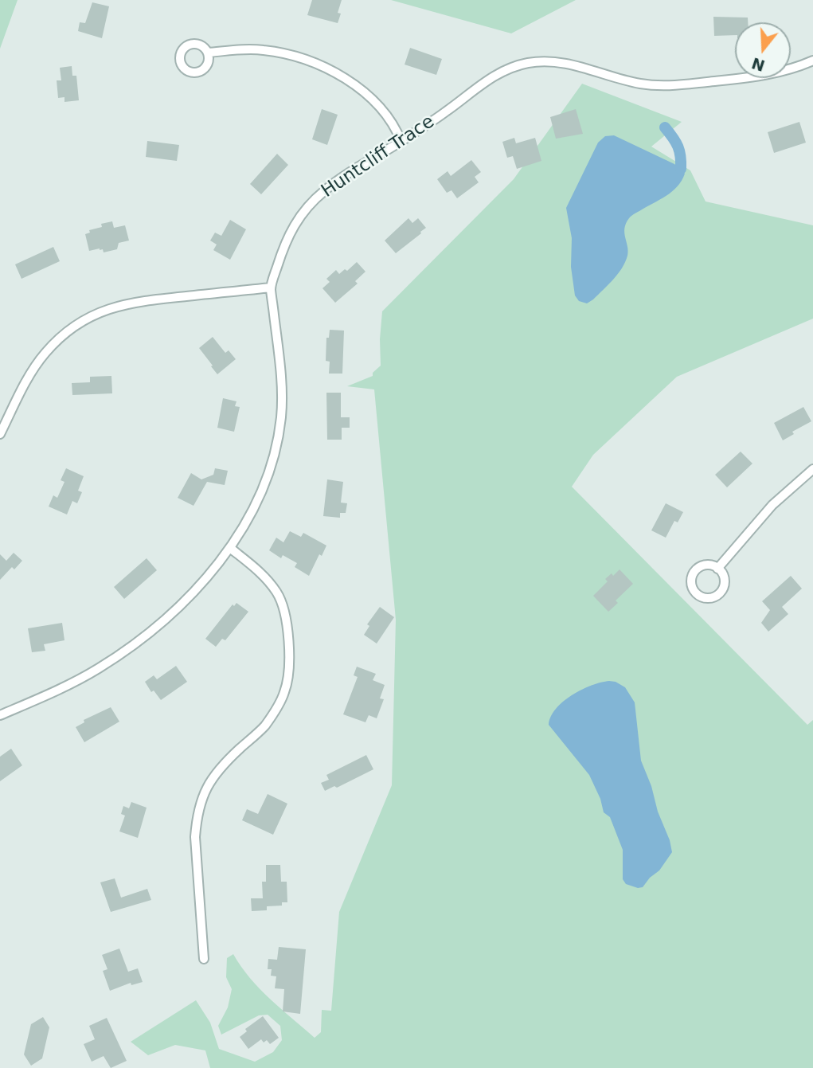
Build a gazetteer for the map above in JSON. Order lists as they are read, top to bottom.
{
  "streets": {
    "street": ["Huntcliff Trace"]
  },
  "north": "bottom"
}
